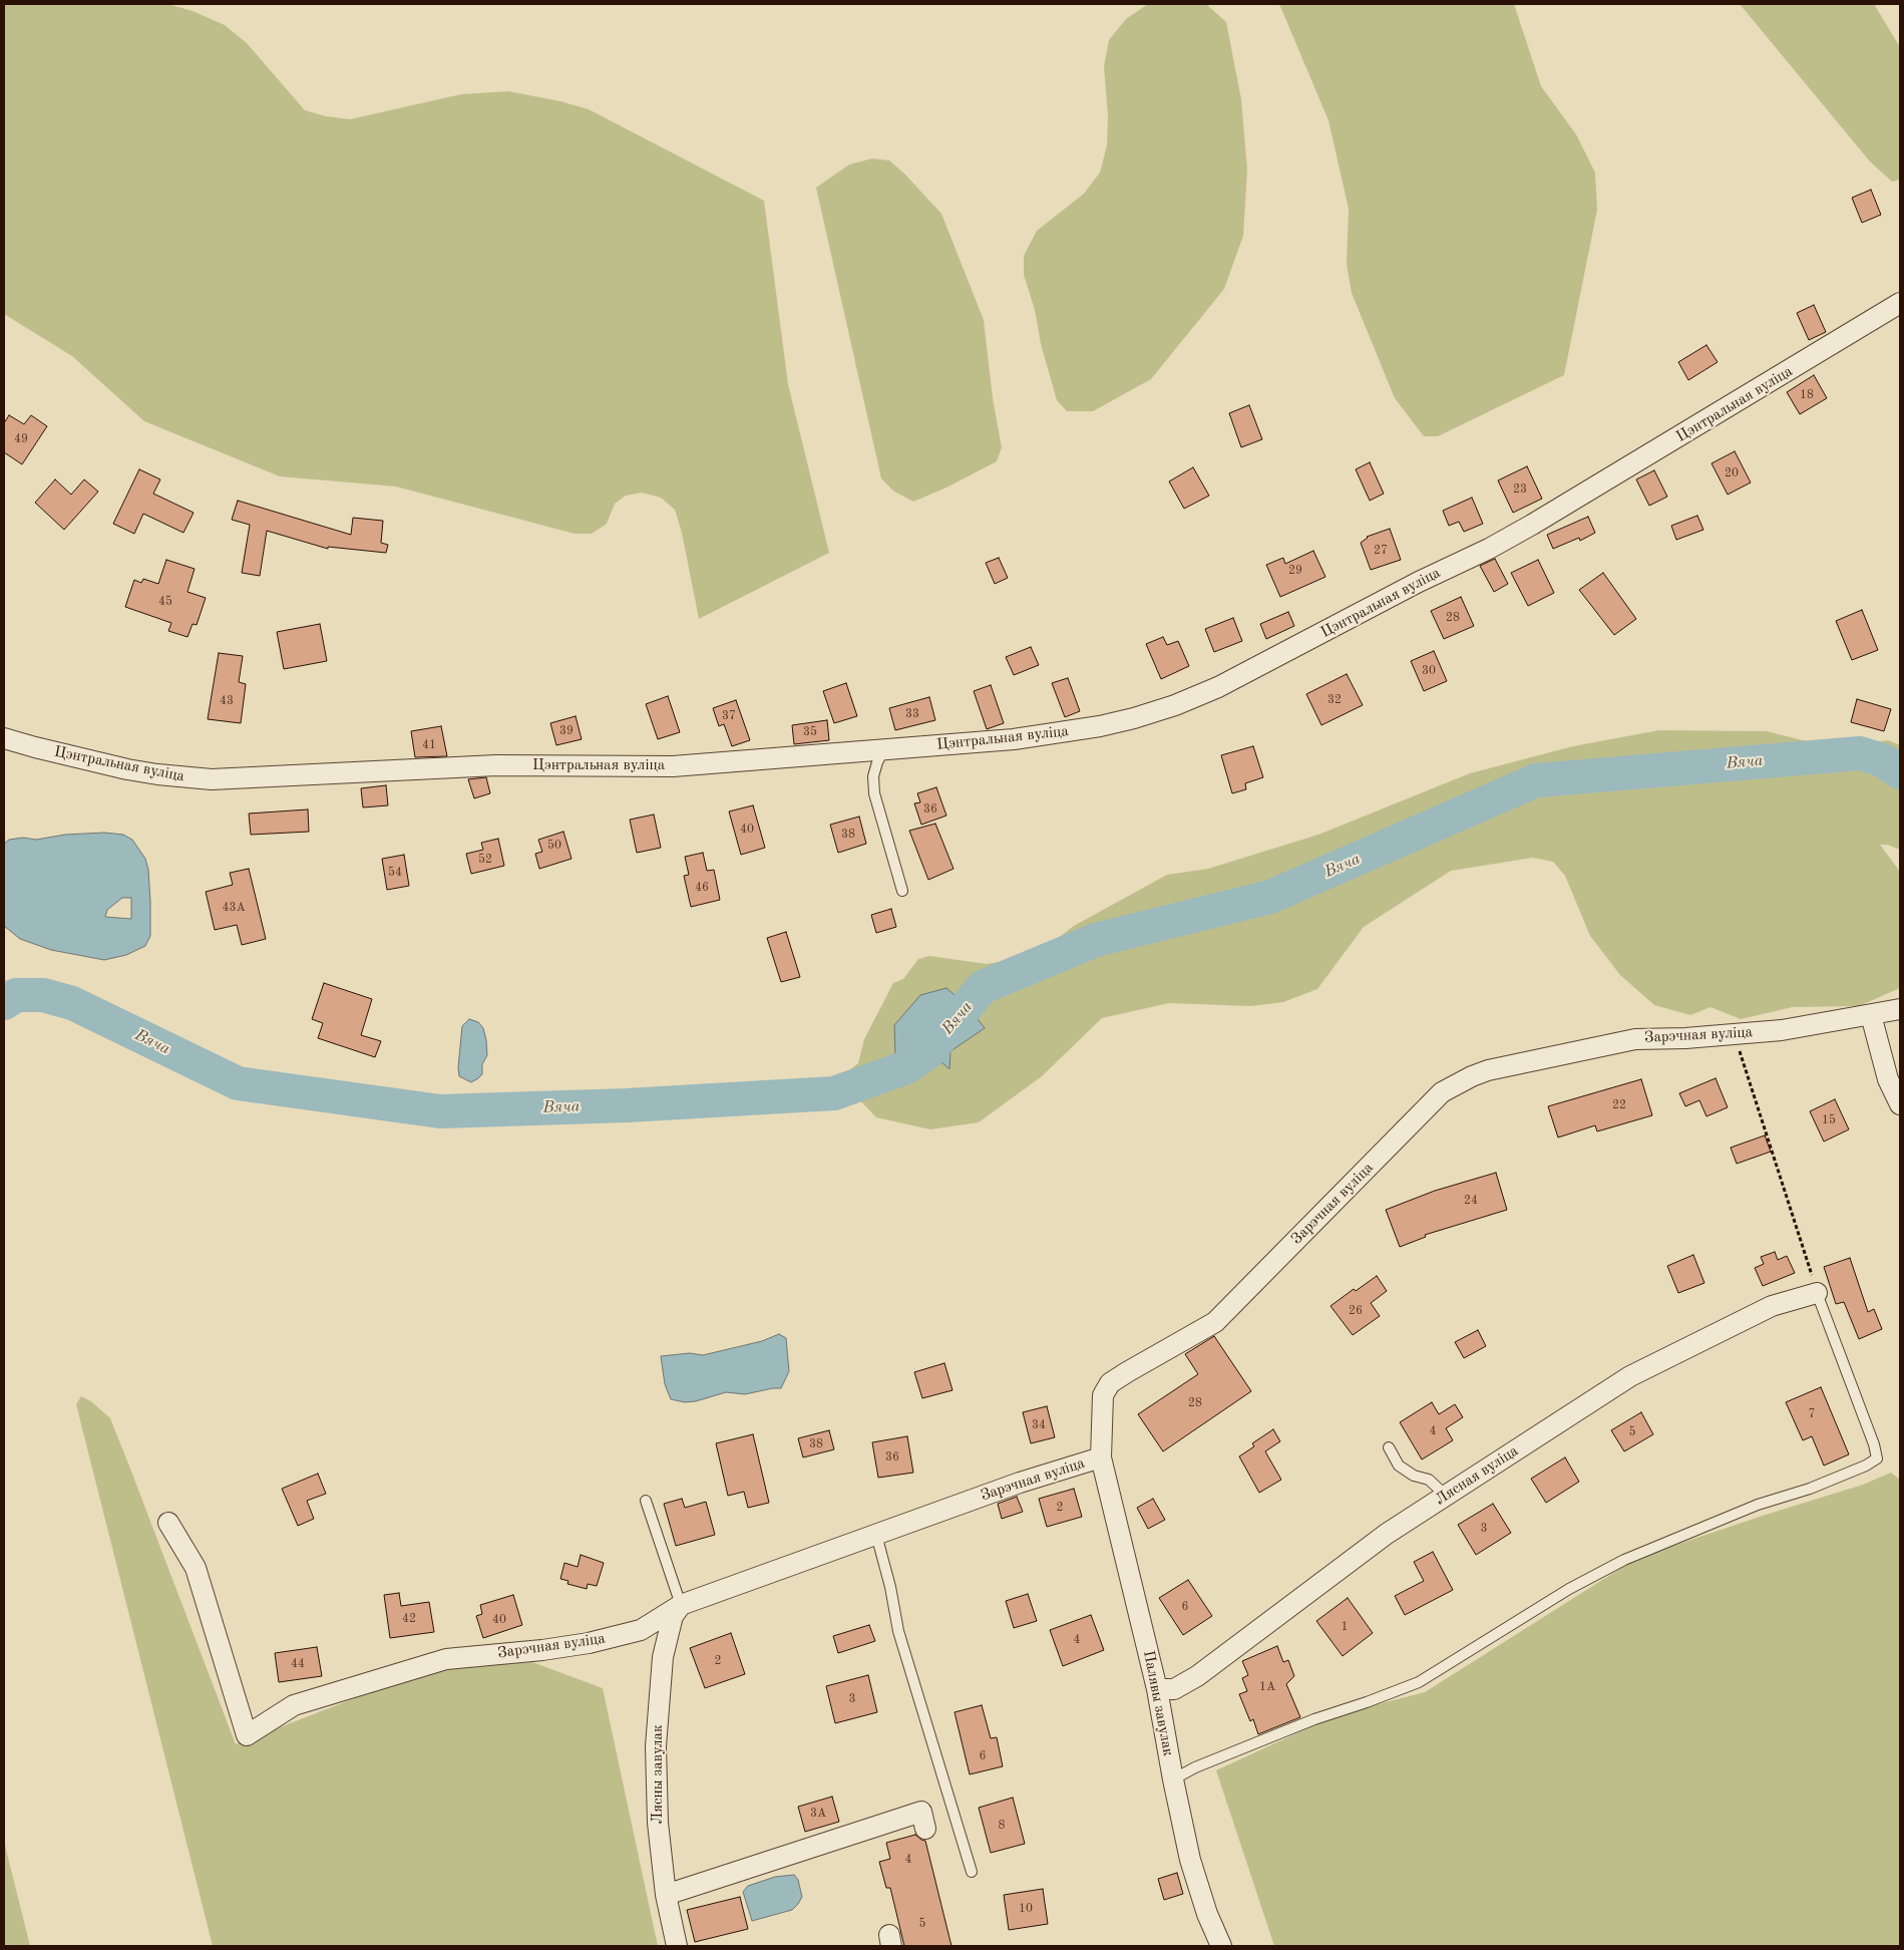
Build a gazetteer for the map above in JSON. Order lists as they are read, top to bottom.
{
  "streets": {
    "street": [
      "Цэнтральная вуліца",
      "Зарэчная вуліца",
      "Лясная вуліца",
      "Палявы завулак",
      "Лясны завулак"
    ]
  },
  "crossings": [
    ["Зарэчная вуліца", "Палявы завулак"],
    ["Зарэчная вуліца", "Лясны завулак"],
    ["Лясная вуліца", "Палявы завулак"]
  ],
  "water": ["Вяча"],
  "house_numbers": [
    "18",
    "49",
    "20",
    "23",
    "27",
    "29",
    "45",
    "28",
    "30",
    "32",
    "43",
    "33",
    "37",
    "39",
    "35",
    "41",
    "36",
    "40",
    "38",
    "50",
    "52",
    "54",
    "46",
    "43А",
    "22",
    "15",
    "24",
    "26",
    "28",
    "7",
    "34",
    "4",
    "5",
    "38",
    "36",
    "2",
    "3",
    "6",
    "42",
    "40",
    "1",
    "4",
    "2",
    "44",
    "1А",
    "3",
    "6",
    "3А",
    "8",
    "4",
    "10",
    "5"
  ]
}
